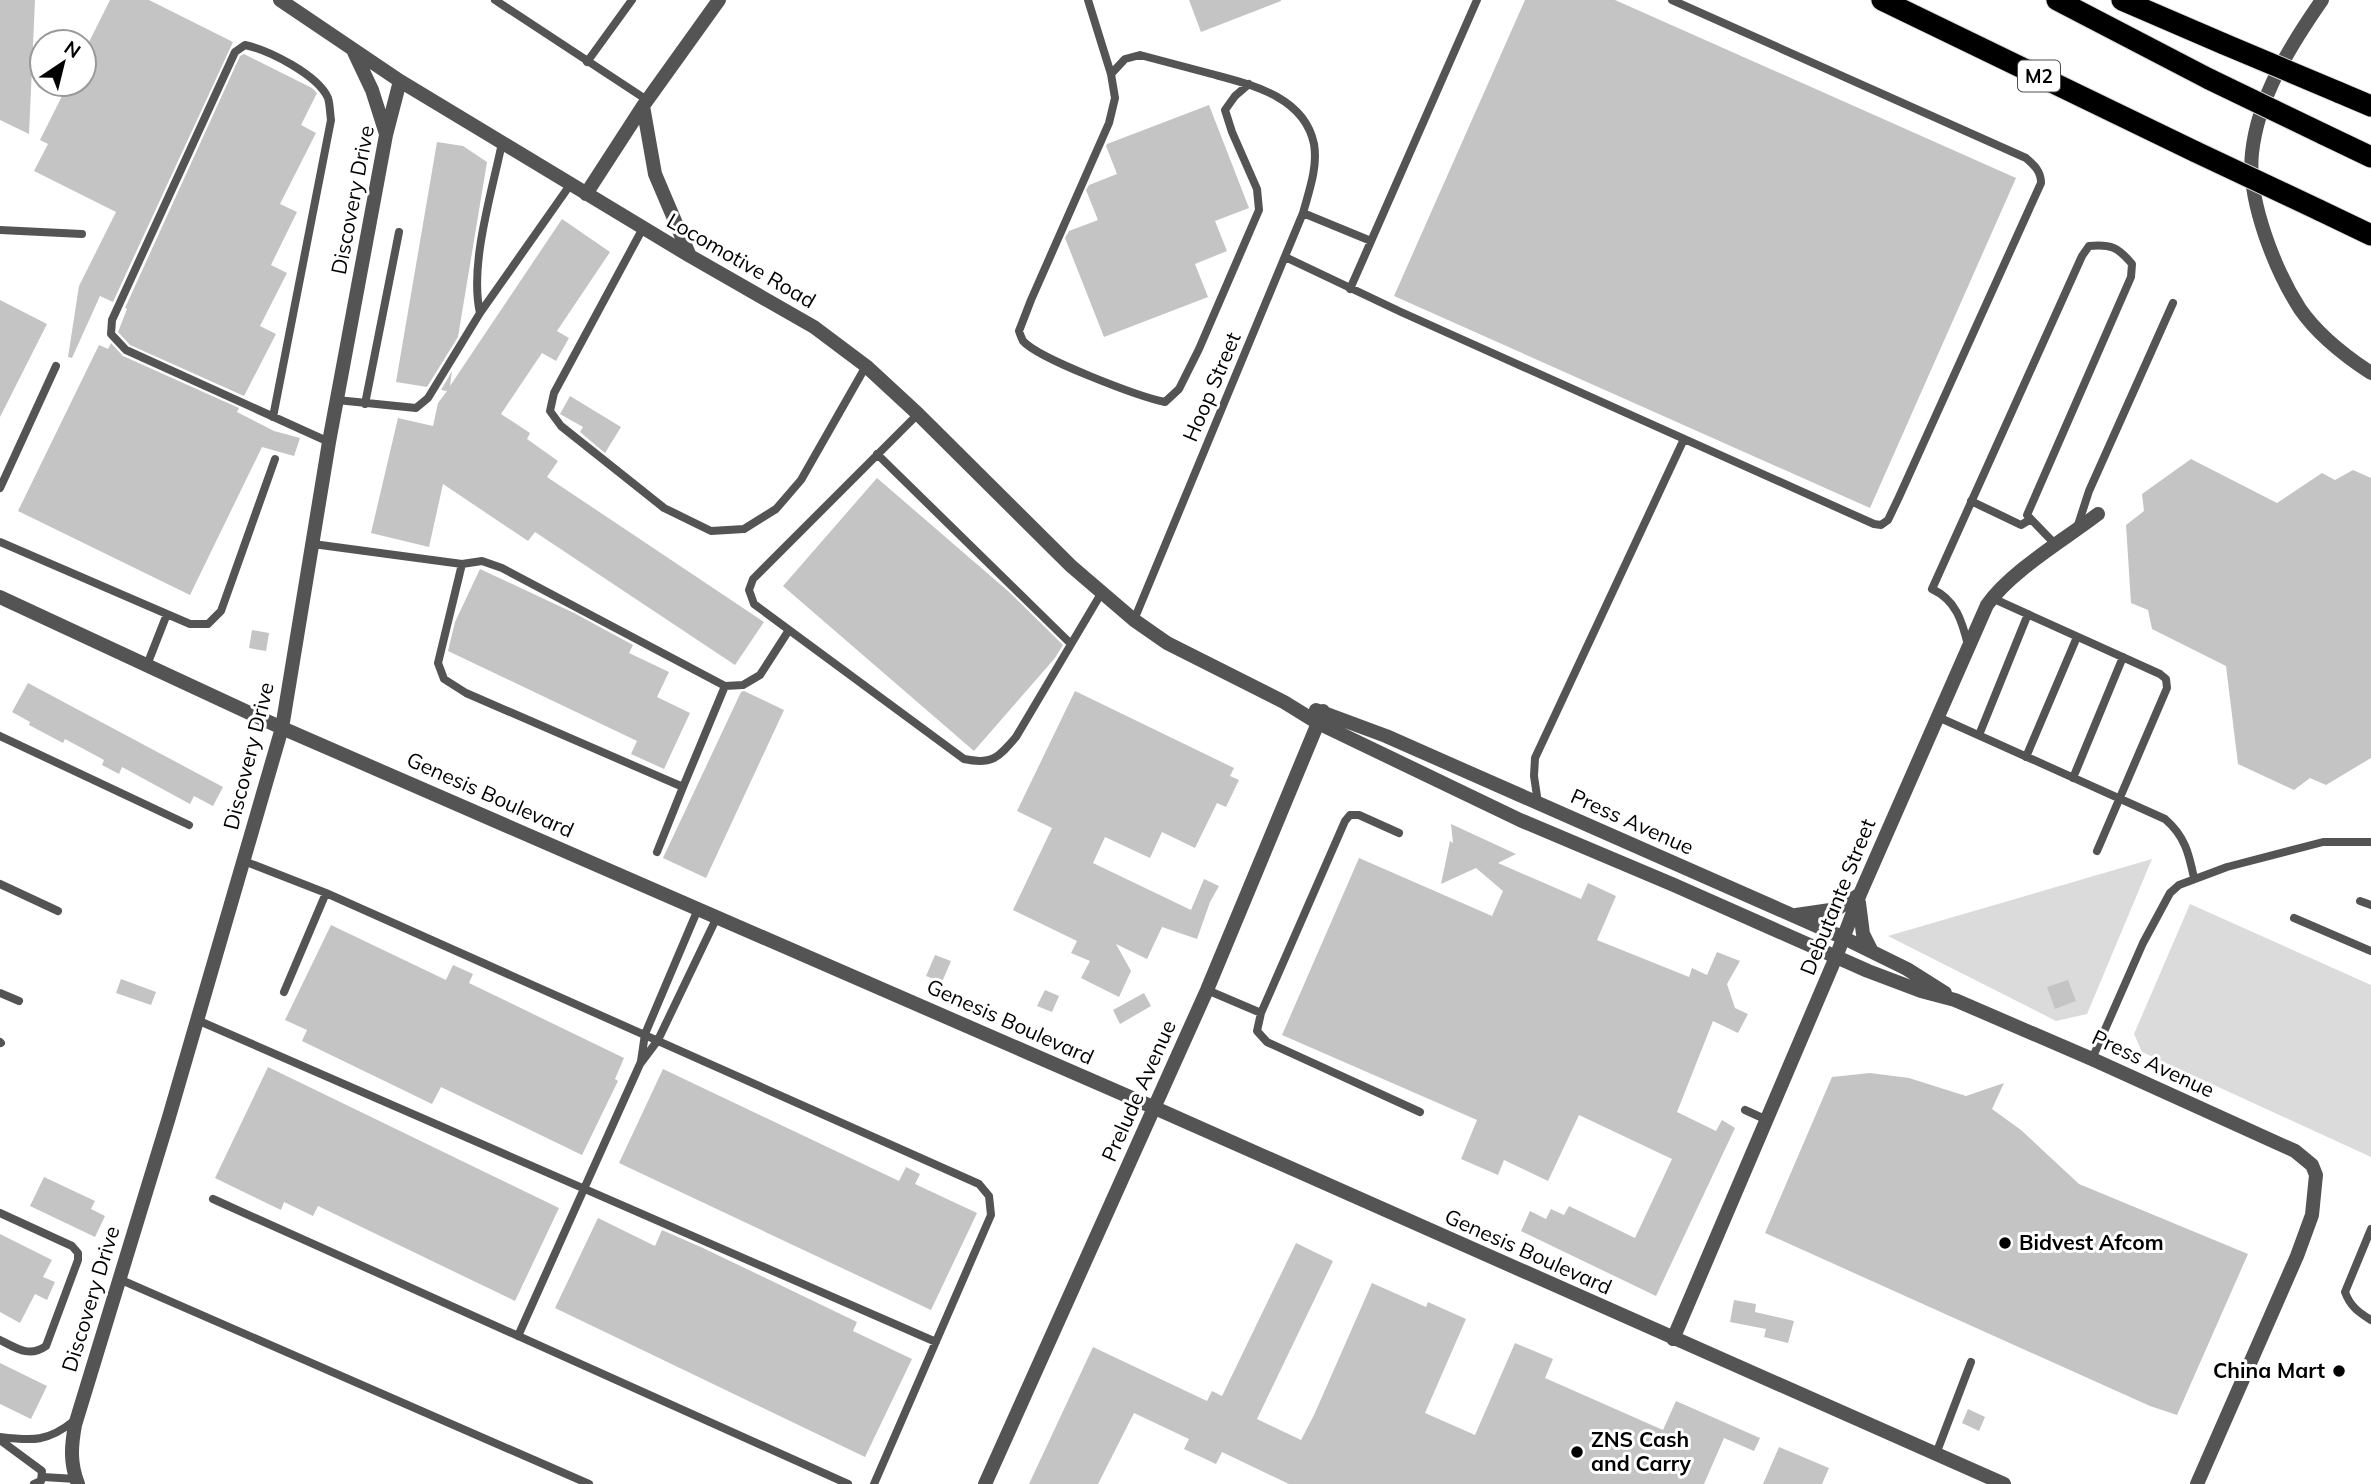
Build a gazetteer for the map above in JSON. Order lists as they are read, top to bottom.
{
  "streets": {
    "highway": ["M2"],
    "street": [
      "Discovery Drive",
      "Locomotive Road",
      "Genesis Boulevard",
      "Press Avenue",
      "Debutante Street",
      "Prelude Avenue"
    ],
    "lane": ["Hoop Street"]
  },
  "crossings": [
    ["Discovery Drive", "Locomotive Road"],
    ["Discovery Drive", "Genesis Boulevard"],
    ["Locomotive Road", "Hoop Street"],
    ["Locomotive Road", "Press Avenue"],
    ["Hoop Street", "Press Avenue"],
    ["Genesis Boulevard", "Debutante Street"],
    ["Genesis Boulevard", "Prelude Avenue"],
    ["Press Avenue", "Debutante Street"],
    ["Press Avenue", "Prelude Avenue"]
  ],
  "places": ["Bidvest Afcom", "China Mart", "ZNS Cash and Carry"],
  "north": "top right"
}
